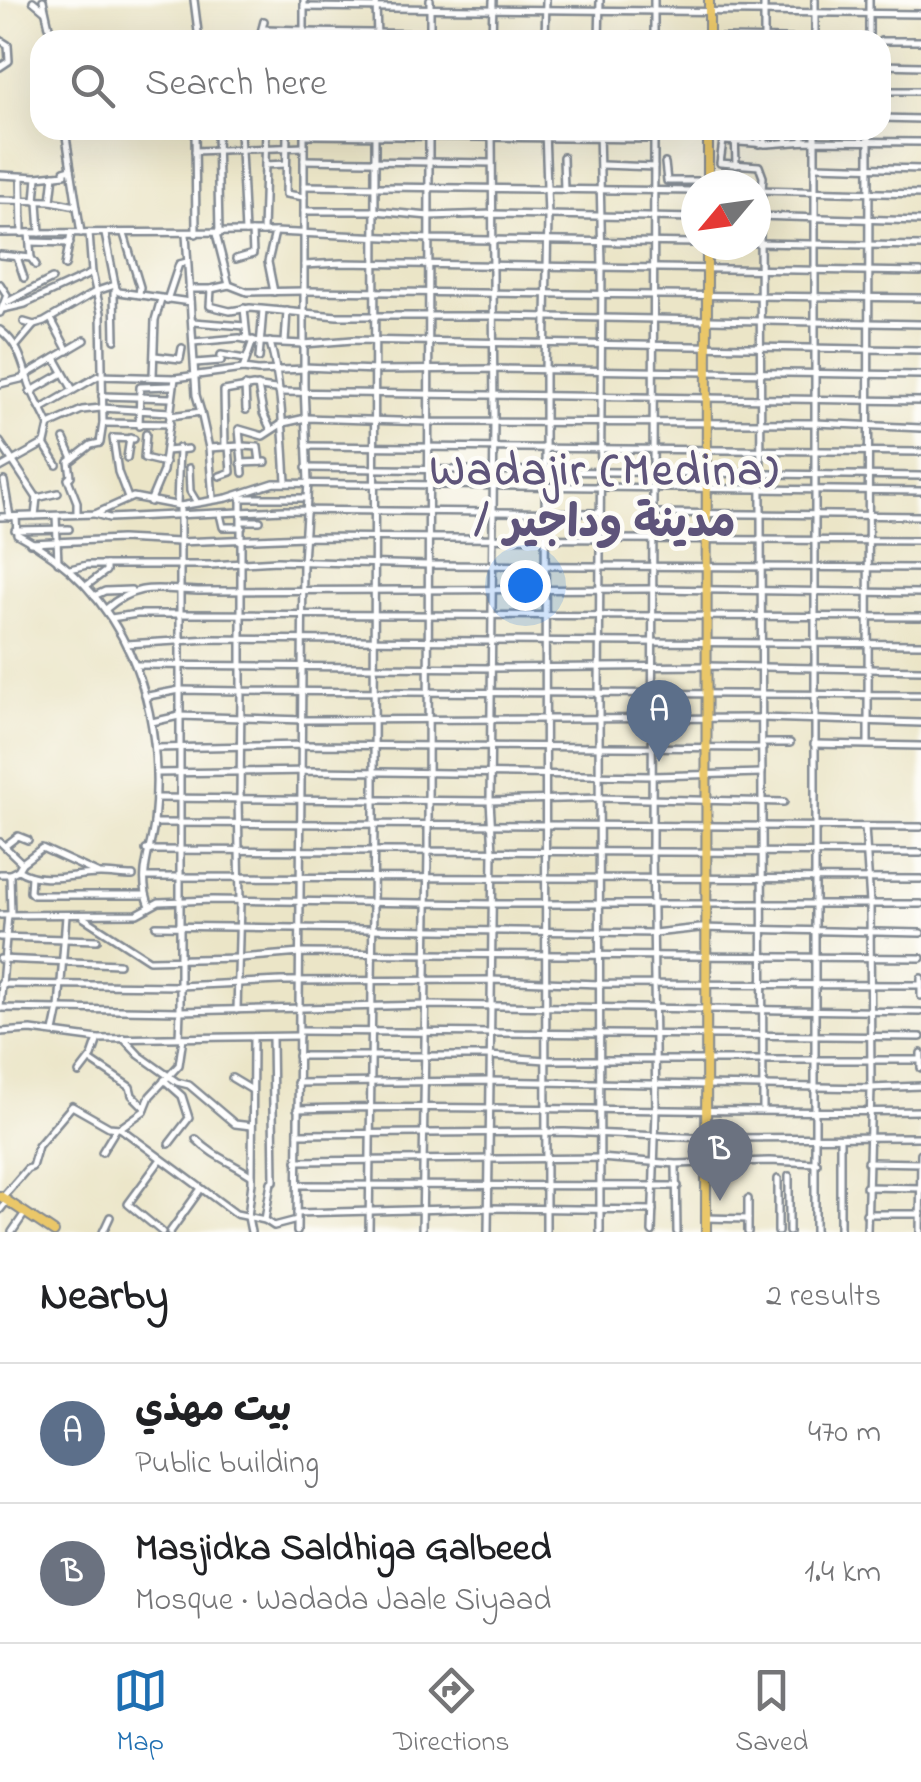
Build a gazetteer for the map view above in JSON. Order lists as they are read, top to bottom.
{
  "districts": ["Wadajir (Medina) / مدينة وداجير"],
  "north": "bottom left",
  "page": {
    "search": "Search here",
    "pins": ["A", "B"],
    "heading": ["Nearby", "2 results"],
    "list": [
      {
        "mark": "A",
        "name": "بيت مهذي",
        "note": "Public building",
        "value": "470 m"
      },
      {
        "mark": "B",
        "name": "Masjidka Saldhiga Galbeed",
        "note": "Mosque · Wadada Jaale Siyaad",
        "value": "1.4 km"
      }
    ],
    "nav": ["Map", "Directions", "Saved"]
  }
}
